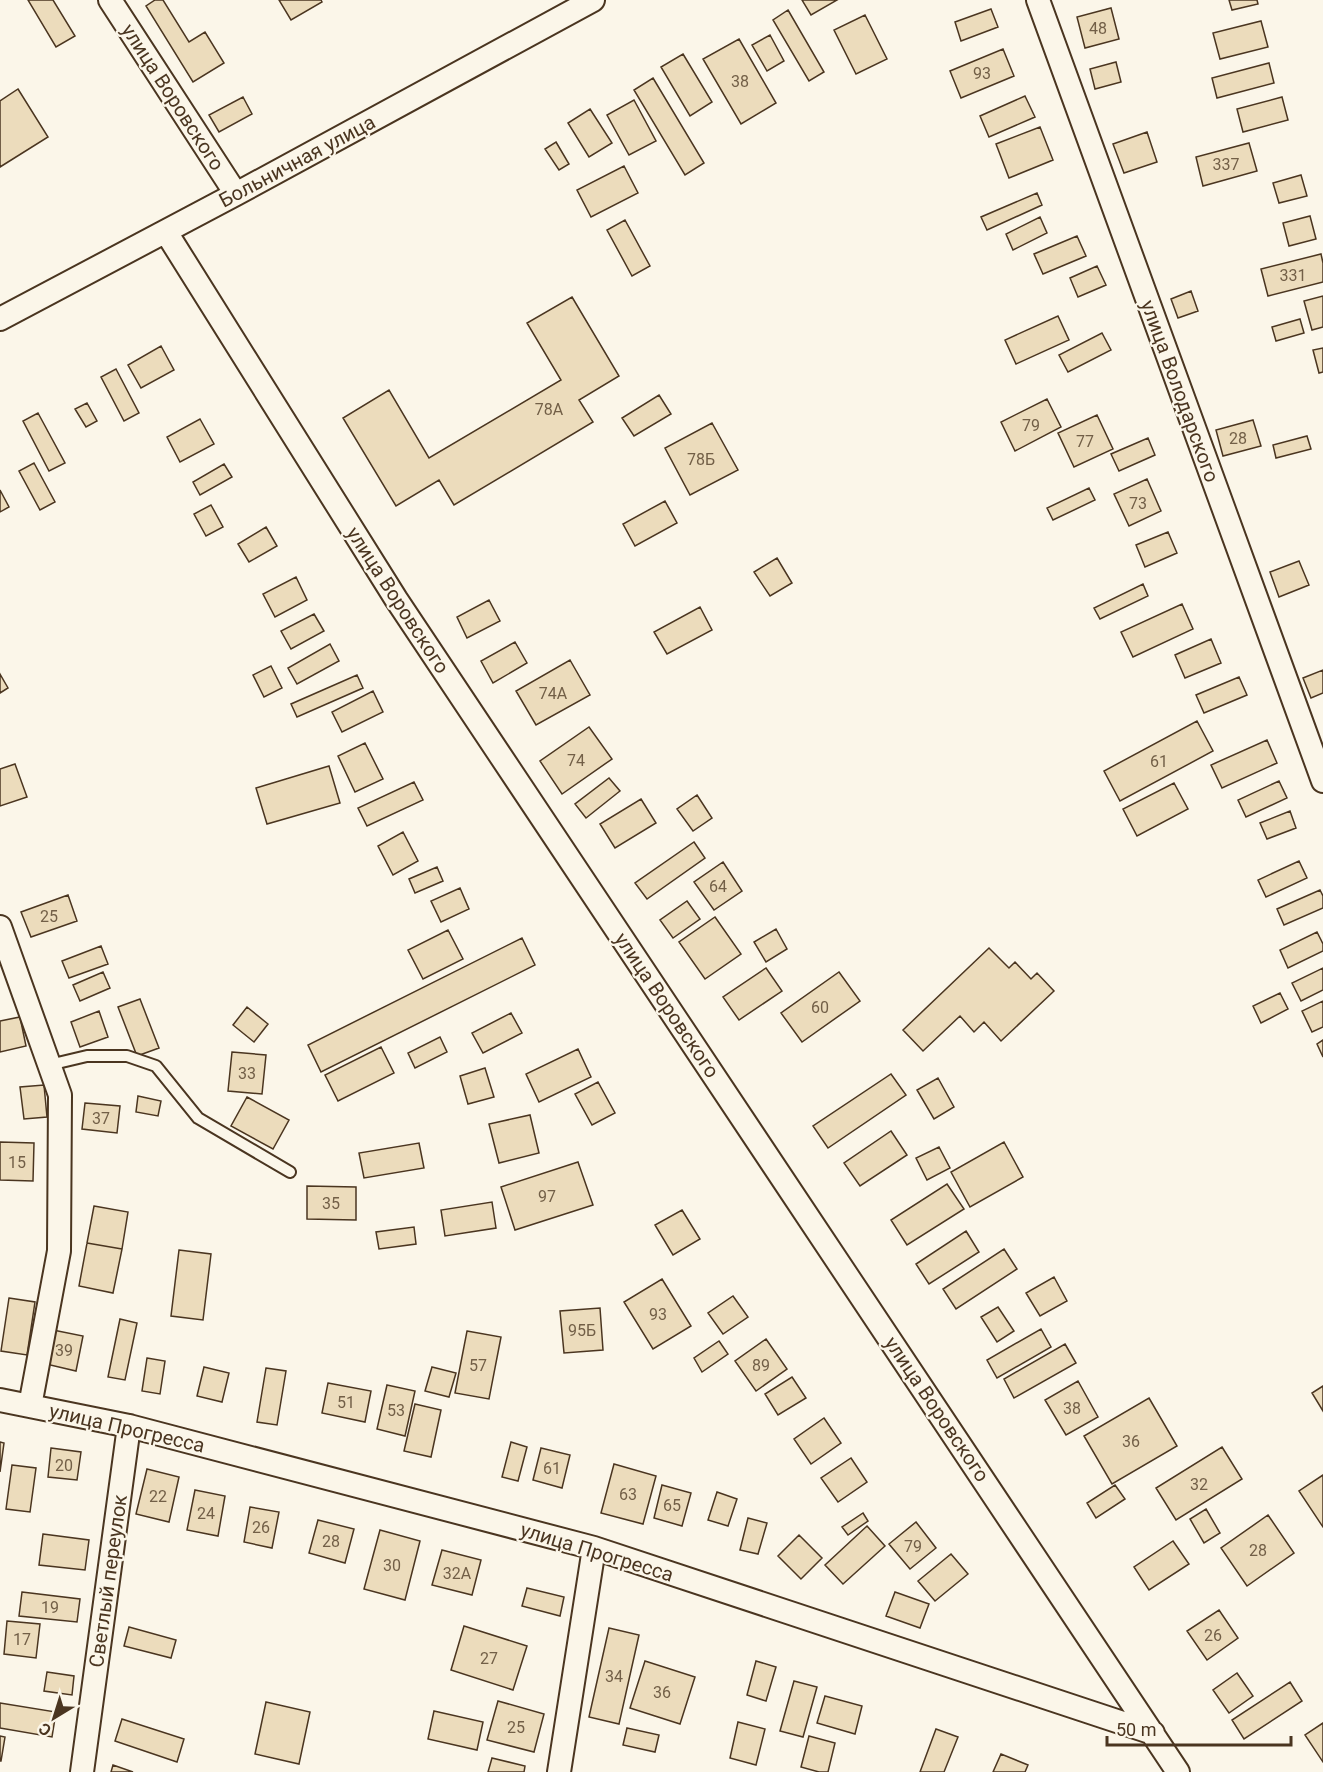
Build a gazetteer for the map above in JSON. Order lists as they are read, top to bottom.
{
  "streets": {
    "street": [
      "улица Воровского",
      "Больничная улица",
      "улица Володарского",
      "улица Прогресса",
      "Светлый переулок"
    ]
  },
  "crossings": [
    ["улица Воровского", "Больничная улица"],
    ["улица Воровского", "улица Прогресса"],
    ["улица Прогресса", "Светлый переулок"]
  ],
  "house_numbers": [
    "48",
    "93",
    "38",
    "337",
    "331",
    "78А",
    "79",
    "28",
    "77",
    "78Б",
    "73",
    "74А",
    "74",
    "61",
    "64",
    "25",
    "60",
    "33",
    "37",
    "15",
    "97",
    "35",
    "93",
    "95Б",
    "39",
    "57",
    "89",
    "51",
    "38",
    "53",
    "36",
    "20",
    "61",
    "32",
    "63",
    "22",
    "65",
    "24",
    "26",
    "28",
    "79",
    "28",
    "30",
    "32А",
    "19",
    "26",
    "17",
    "27",
    "34",
    "36",
    "25"
  ],
  "scale_bar": "50 m",
  "north": "bottom left"
}
